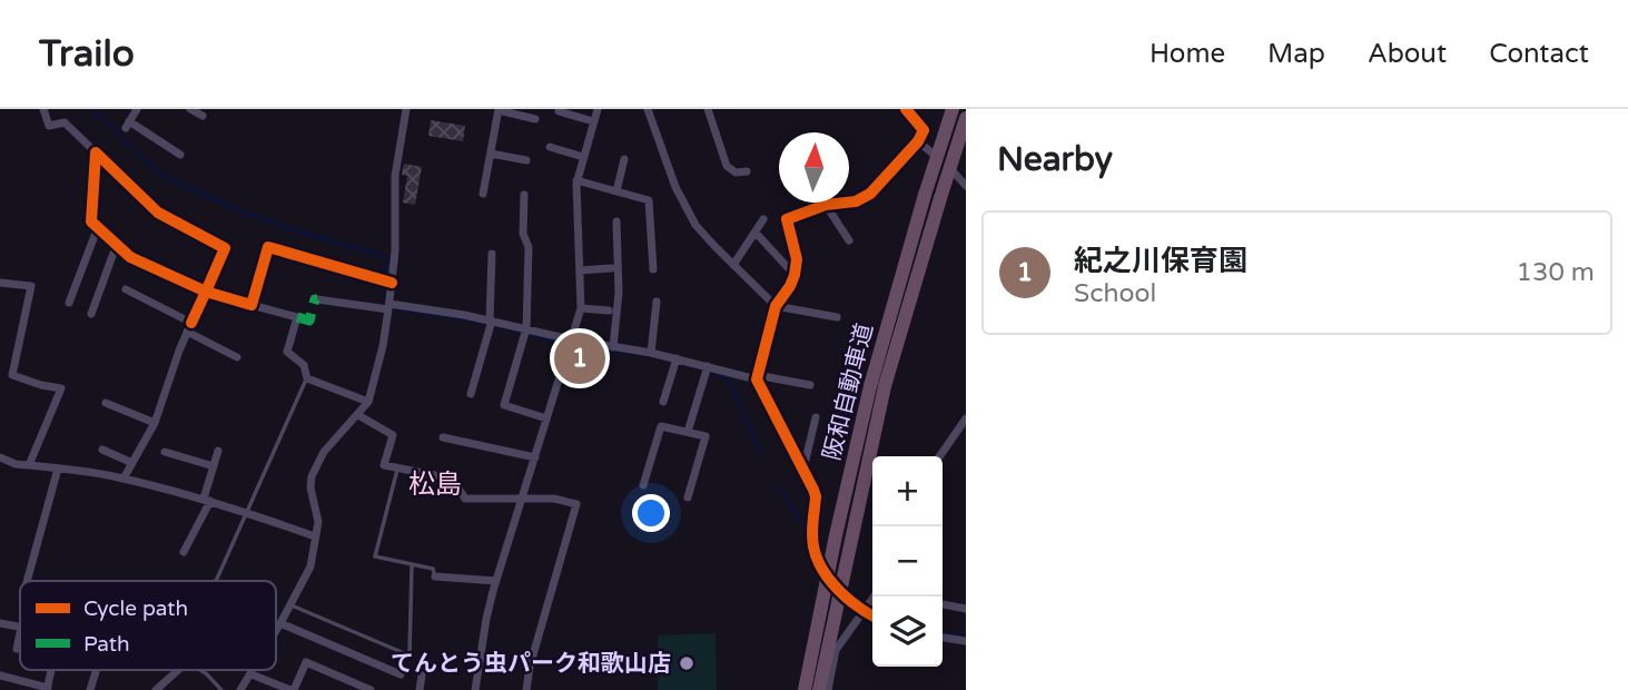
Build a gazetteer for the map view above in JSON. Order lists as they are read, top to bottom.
{
  "streets": {
    "highway": ["阪和自動車道"]
  },
  "districts": ["松島"],
  "places": ["てんとう虫パーク和歌山店"],
  "legend": ["Cycle path", "Path"],
  "north": "top",
  "page": {
    "header": "Trailo",
    "nav": [
      "Home",
      "Map",
      "About",
      "Contact"
    ],
    "heading": "Nearby",
    "list": [
      {
        "mark": "1",
        "name": "紀之川保育園",
        "note": "School",
        "value": "130 m"
      }
    ],
    "pins": "1",
    "map_buttons": ["+", "−"]
  }
}
